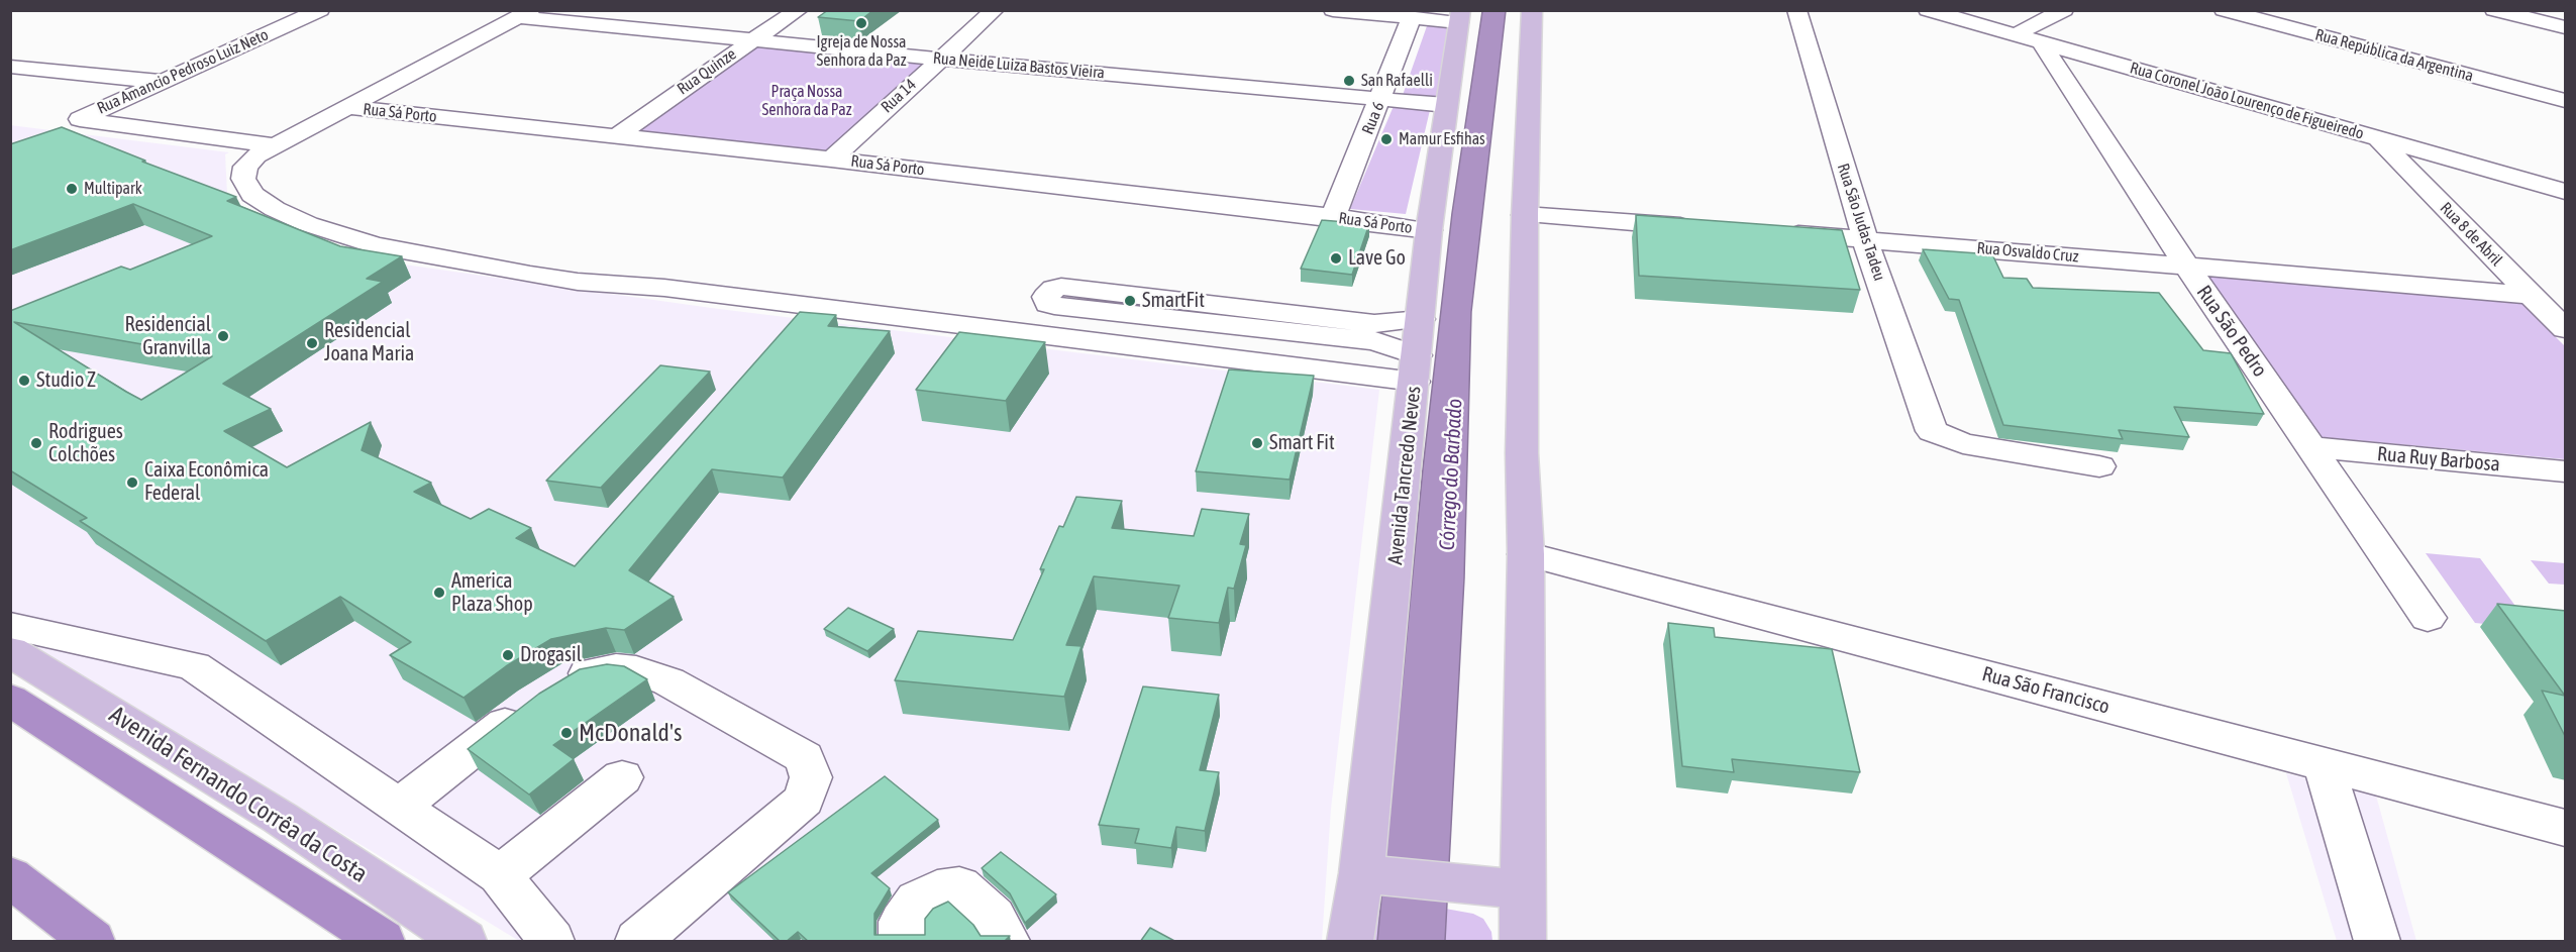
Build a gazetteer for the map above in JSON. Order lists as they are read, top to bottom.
{
  "streets": {
    "main road": ["Avenida Tancredo Neves", "Avenida Fernando Corrêa da Costa"],
    "street": [
      "Rua República da Argentina",
      "Rua Neide Luiza Bastos Vieira",
      "Rua Amancio Pedroso Luiz Neto",
      "Rua Quinze",
      "Rua 14",
      "Rua Coronel João Lourenço de Figueiredo",
      "Rua Sá Porto",
      "Rua 6",
      "Rua São Judas Tadeu",
      "Rua 8 de Abril",
      "Rua Osvaldo Cruz",
      "Rua São Pedro",
      "Rua Ruy Barbosa",
      "Rua São Francisco"
    ]
  },
  "crossings": [
    ["Rua Neide Luiza Bastos Vieira", "Rua Quinze"],
    ["Rua Neide Luiza Bastos Vieira", "Rua 14"],
    ["Rua Neide Luiza Bastos Vieira", "Rua 6"],
    ["Rua Neide Luiza Bastos Vieira", "Avenida Tancredo Neves"],
    ["Rua Quinze", "Rua Sá Porto"],
    ["Rua 14", "Rua Sá Porto"],
    ["Rua Coronel João Lourenço de Figueiredo", "Rua 8 de Abril"],
    ["Rua Coronel João Lourenço de Figueiredo", "Rua São Pedro"],
    ["Rua Sá Porto", "Rua 6"],
    ["Rua Sá Porto", "Avenida Tancredo Neves"],
    ["Rua São Judas Tadeu", "Rua Osvaldo Cruz"],
    ["Rua 8 de Abril", "Rua Osvaldo Cruz"],
    ["Rua Osvaldo Cruz", "Rua São Pedro"],
    ["Rua São Pedro", "Rua Ruy Barbosa"]
  ],
  "water": ["Córrego do Barbado"],
  "parks": ["Praça Nossa Senhora da Paz"],
  "places": [
    "Igreja de Nossa Senhora da Paz",
    "San Rafaelli",
    "Mamur Esfihas",
    "Multipark",
    "Lave Go",
    "SmartFit",
    "Residencial Granvilla",
    "Residencial Joana Maria",
    "Studio Z",
    "Rodrigues Colchões",
    "Smart Fit",
    "Caixa Econômica Federal",
    "America Plaza Shop",
    "Drogasil",
    "McDonald's"
  ]
}
